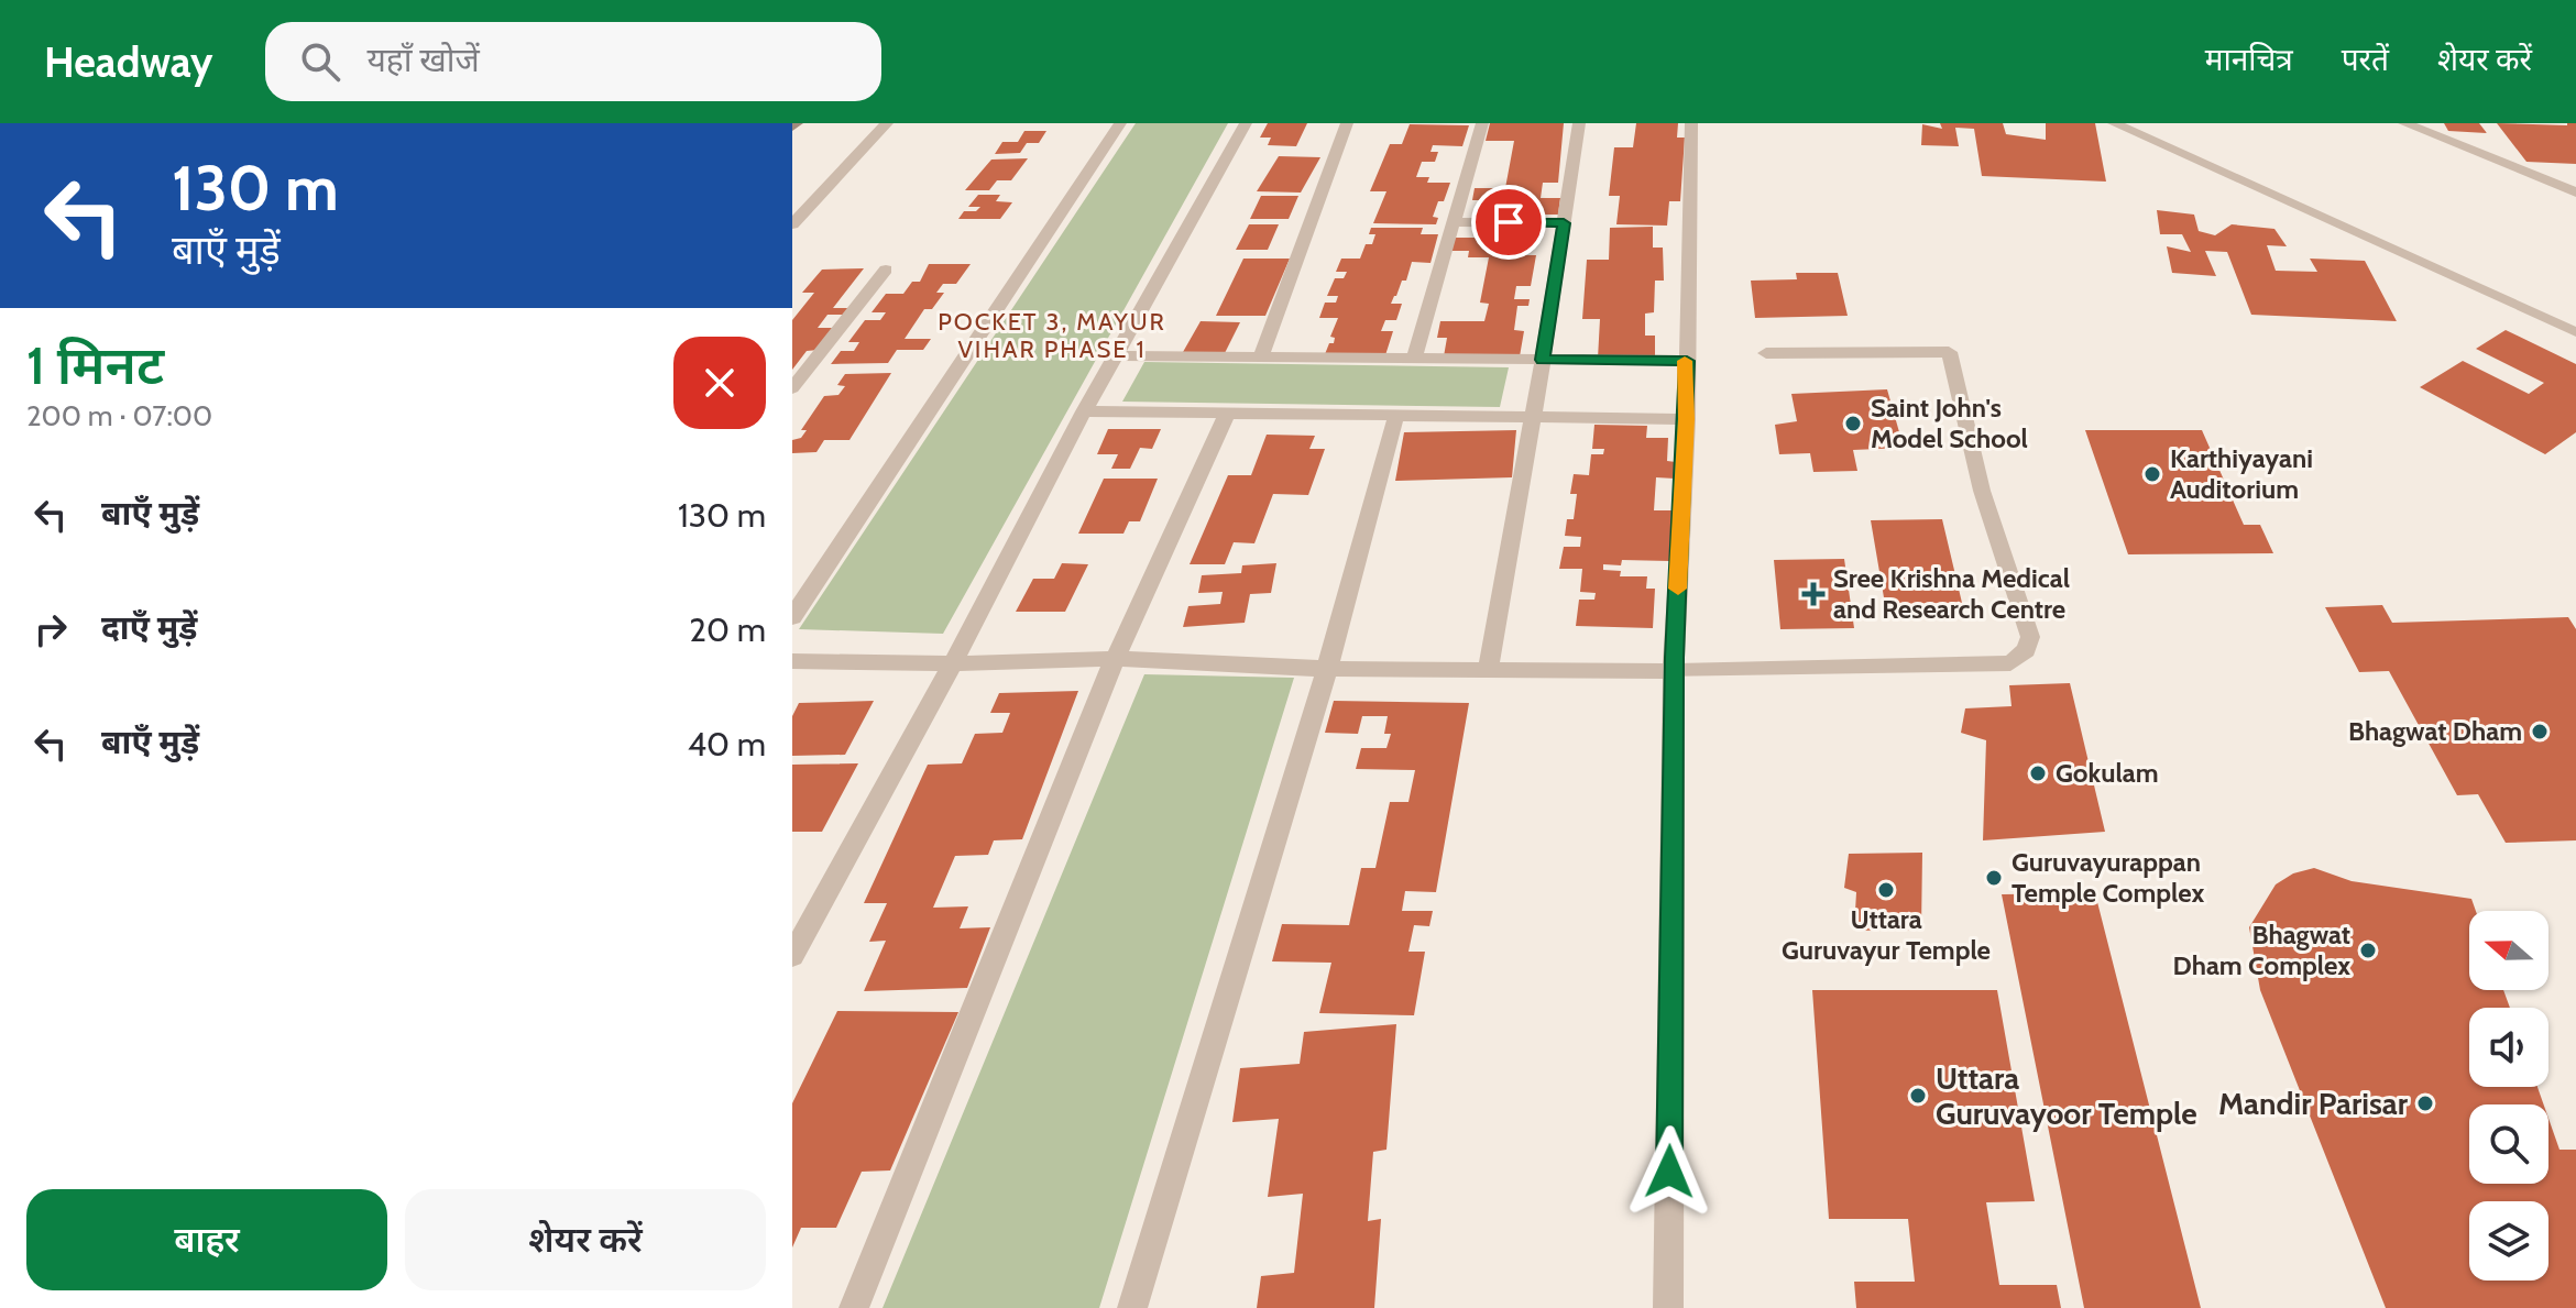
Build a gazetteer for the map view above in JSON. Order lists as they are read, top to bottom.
{
  "districts": ["POCKET 3, MAYUR VIHAR PHASE 1"],
  "places": {
    "other": [
      "Saint John's Model School",
      "Karthiyayani Auditorium",
      "Bhagwat Dham",
      "Gokulam",
      "Guruvayurappan Temple Complex",
      "Uttara Guruvayur Temple",
      "Bhagwat Dham Complex",
      "Uttara Guruvayoor Temple",
      "Mandir Parisar"
    ],
    "health": ["Sree Krishna Medical and Research Centre"]
  },
  "north": "left",
  "page": {
    "header": "Headway",
    "search": "यहाँ खोजें",
    "nav": ["मानचित्र", "परतें", "शेयर करें"],
    "turn": ["130 m", "बाएँ मुड़ें"],
    "heading": ["1 मिनट", "200 m · 07:00"],
    "list": [
      {
        "name": "बाएँ मुड़ें",
        "value": "130 m"
      },
      {
        "name": "दाएँ मुड़ें",
        "value": "20 m"
      },
      {
        "name": "बाएँ मुड़ें",
        "value": "40 m"
      }
    ],
    "buttons": ["बाहर", "शेयर करें"]
  }
}
